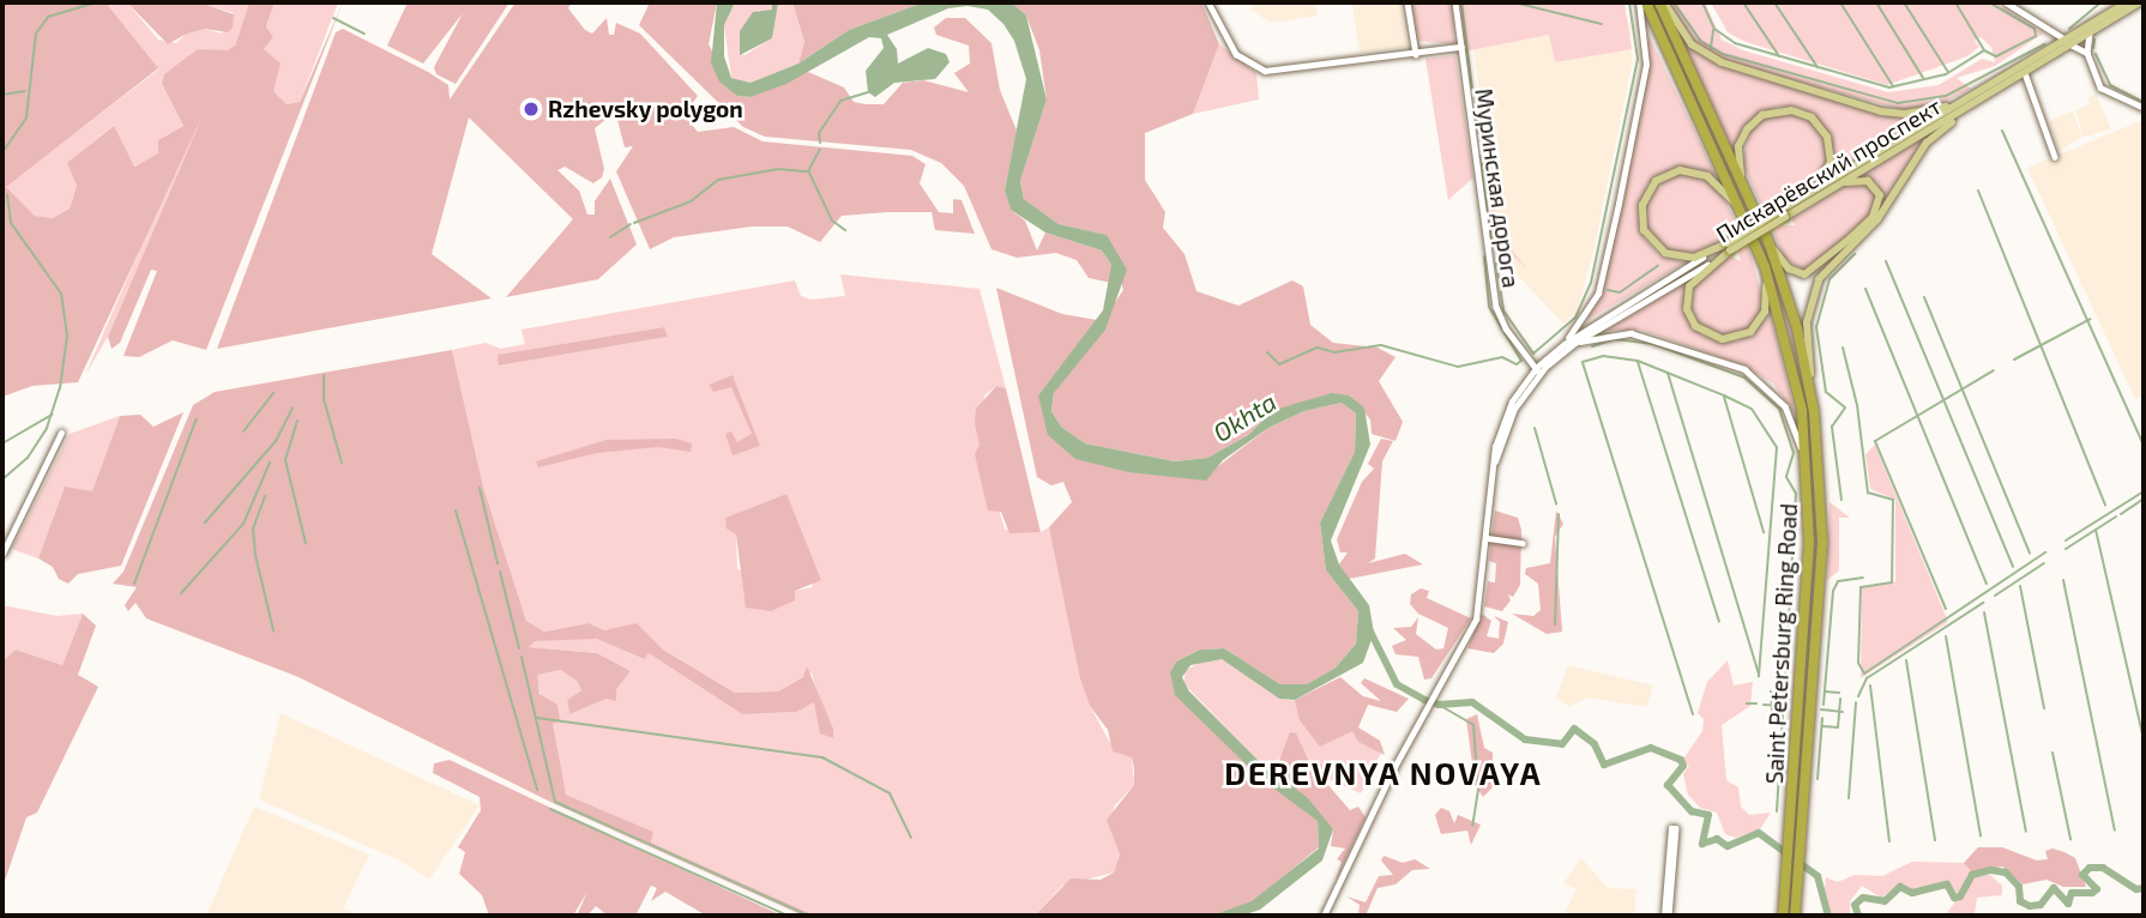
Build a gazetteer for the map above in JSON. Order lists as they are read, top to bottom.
{
  "streets": {
    "highway": ["Saint Petersburg Ring Road"],
    "main road": ["Пискарёвский проспект"],
    "street": ["Муринская дорога"]
  },
  "crossings": [
    ["Пискарёвский проспект", "Муринская дорога"]
  ],
  "districts": ["DEREVNYA NOVAYA"],
  "water": ["Okhta"],
  "places": ["Rzhevsky polygon"]
}
